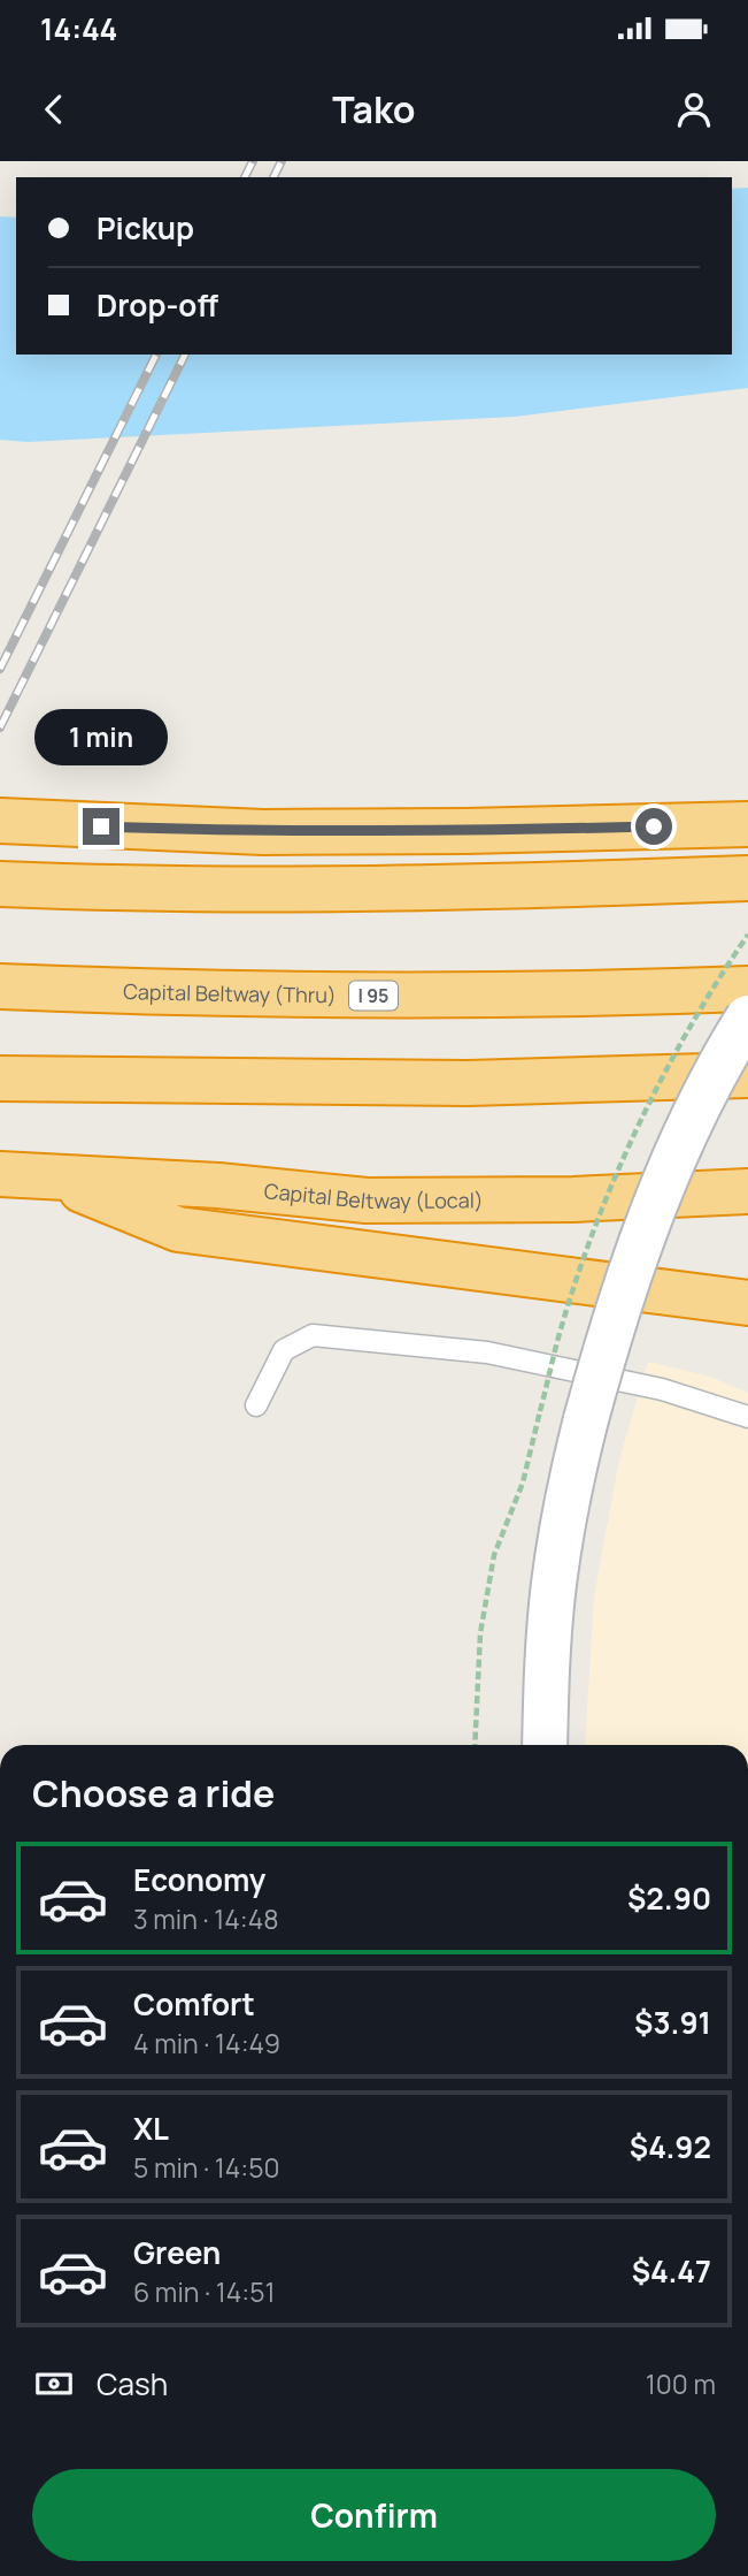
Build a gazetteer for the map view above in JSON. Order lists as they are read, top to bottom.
{
  "streets": {
    "highway": ["Capital Beltway (Thru)", "I 95", "Capital Beltway (Local)"]
  },
  "page": {
    "status": "14:44",
    "header": "Tako",
    "banner": ["Pickup", "Drop-off"],
    "bubble": "1 min",
    "heading": "Choose a ride",
    "list": [
      {
        "name": "Economy",
        "note": "3 min · 14:48",
        "value": "$2.90"
      },
      {
        "name": "Comfort",
        "note": "4 min · 14:49",
        "value": "$3.91"
      },
      {
        "name": "XL",
        "note": "5 min · 14:50",
        "value": "$4.92"
      },
      {
        "name": "Green",
        "note": "6 min · 14:51",
        "value": "$4.47"
      }
    ],
    "pay": ["Cash", "100 m"],
    "buttons": "Confirm"
  }
}
